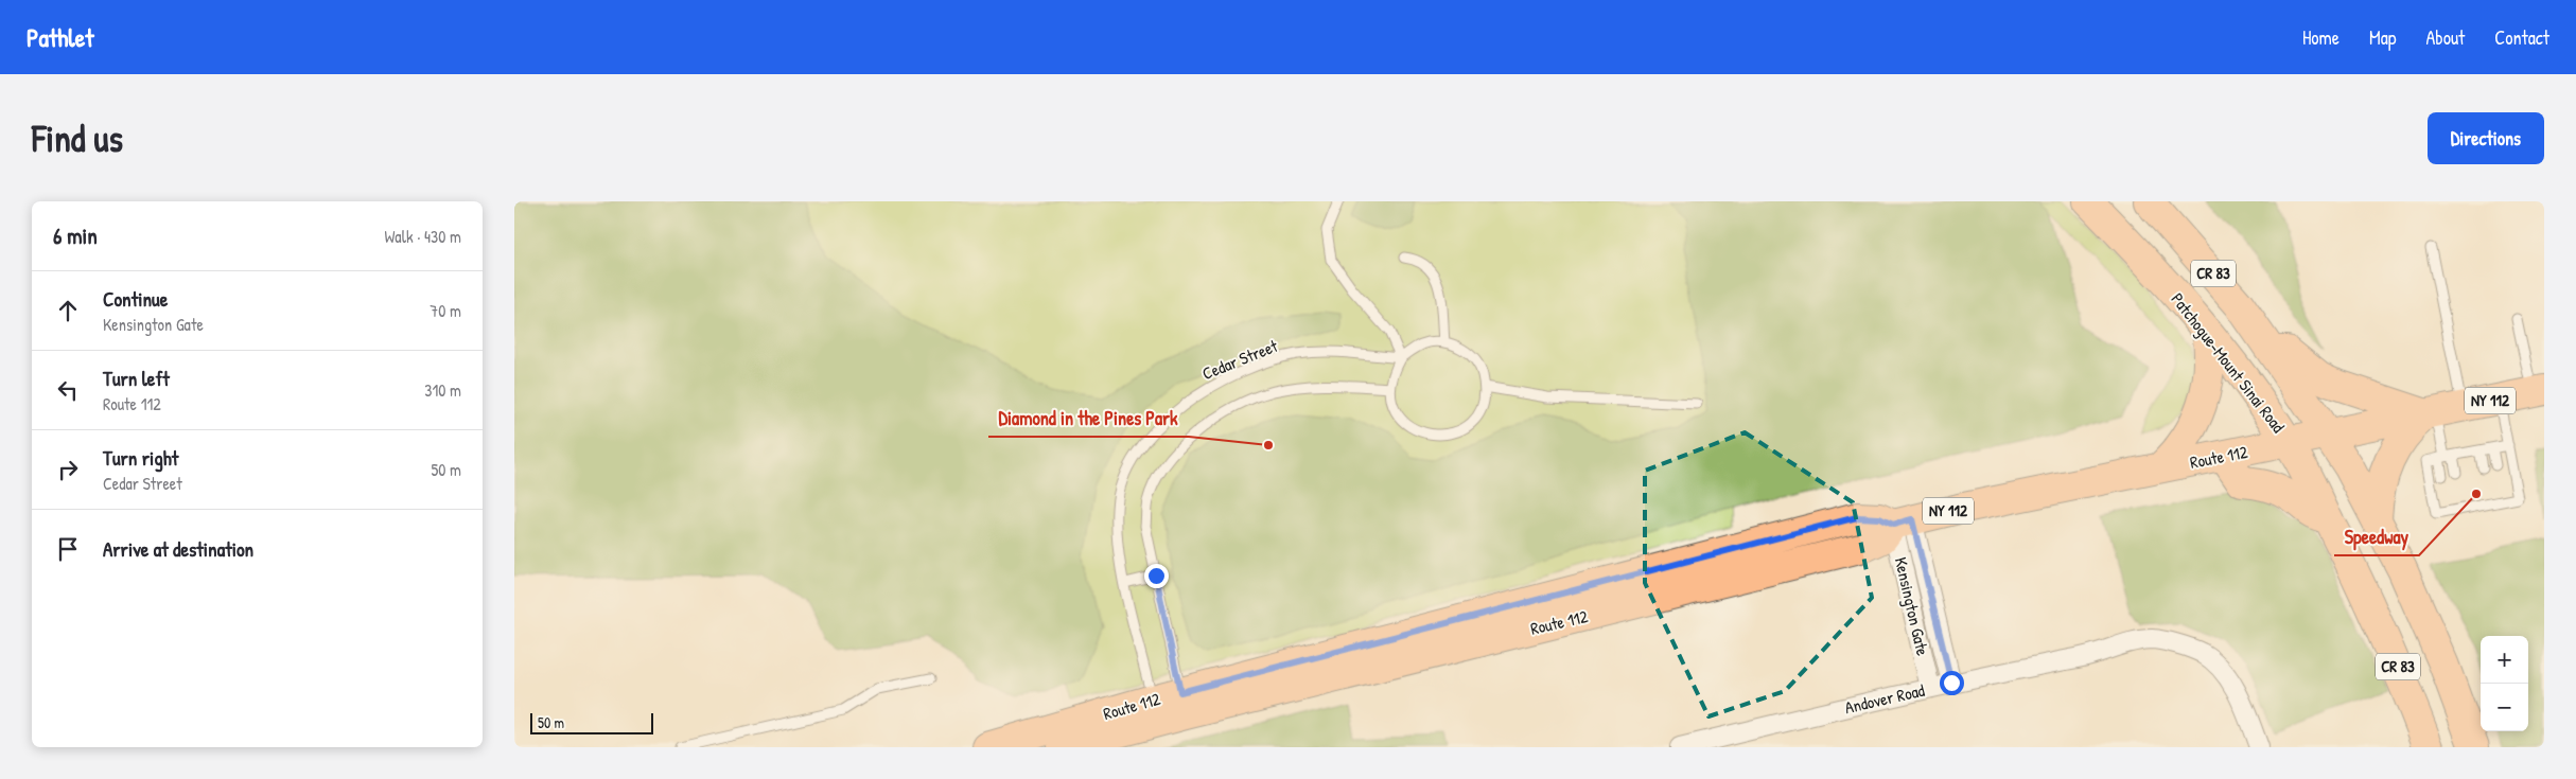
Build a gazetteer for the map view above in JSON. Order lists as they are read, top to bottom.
{
  "streets": {
    "main road": [
      "CR 83",
      "Patchogue-Mount Sinai Road",
      "NY 112",
      "Route 112"
    ],
    "street": ["Kensington Gate", "Andover Road"],
    "lane": ["Cedar Street"]
  },
  "crossings": [
    ["CR 83", "Route 112"],
    ["Cedar Street", "Route 112"],
    ["Patchogue-Mount Sinai Road", "Route 112"],
    ["Route 112", "Kensington Gate"],
    ["Kensington Gate", "Andover Road"]
  ],
  "places": ["Diamond in the Pines Park", "Speedway"],
  "scale_bar": "50 m",
  "page": {
    "header": "Pathlet",
    "nav": [
      "Home",
      "Map",
      "About",
      "Contact"
    ],
    "buttons": "Directions",
    "title": "Find us",
    "heading": ["6 min", "Walk · 430 m"],
    "list": [
      ["Continue", "Kensington Gate", "70 m"],
      ["Turn left", "Route 112", "310 m"],
      ["Turn right", "Cedar Street", "50 m"],
      "Arrive at destination"
    ],
    "map_buttons": ["+", "−"],
    "scale": "50 m"
  }
}
